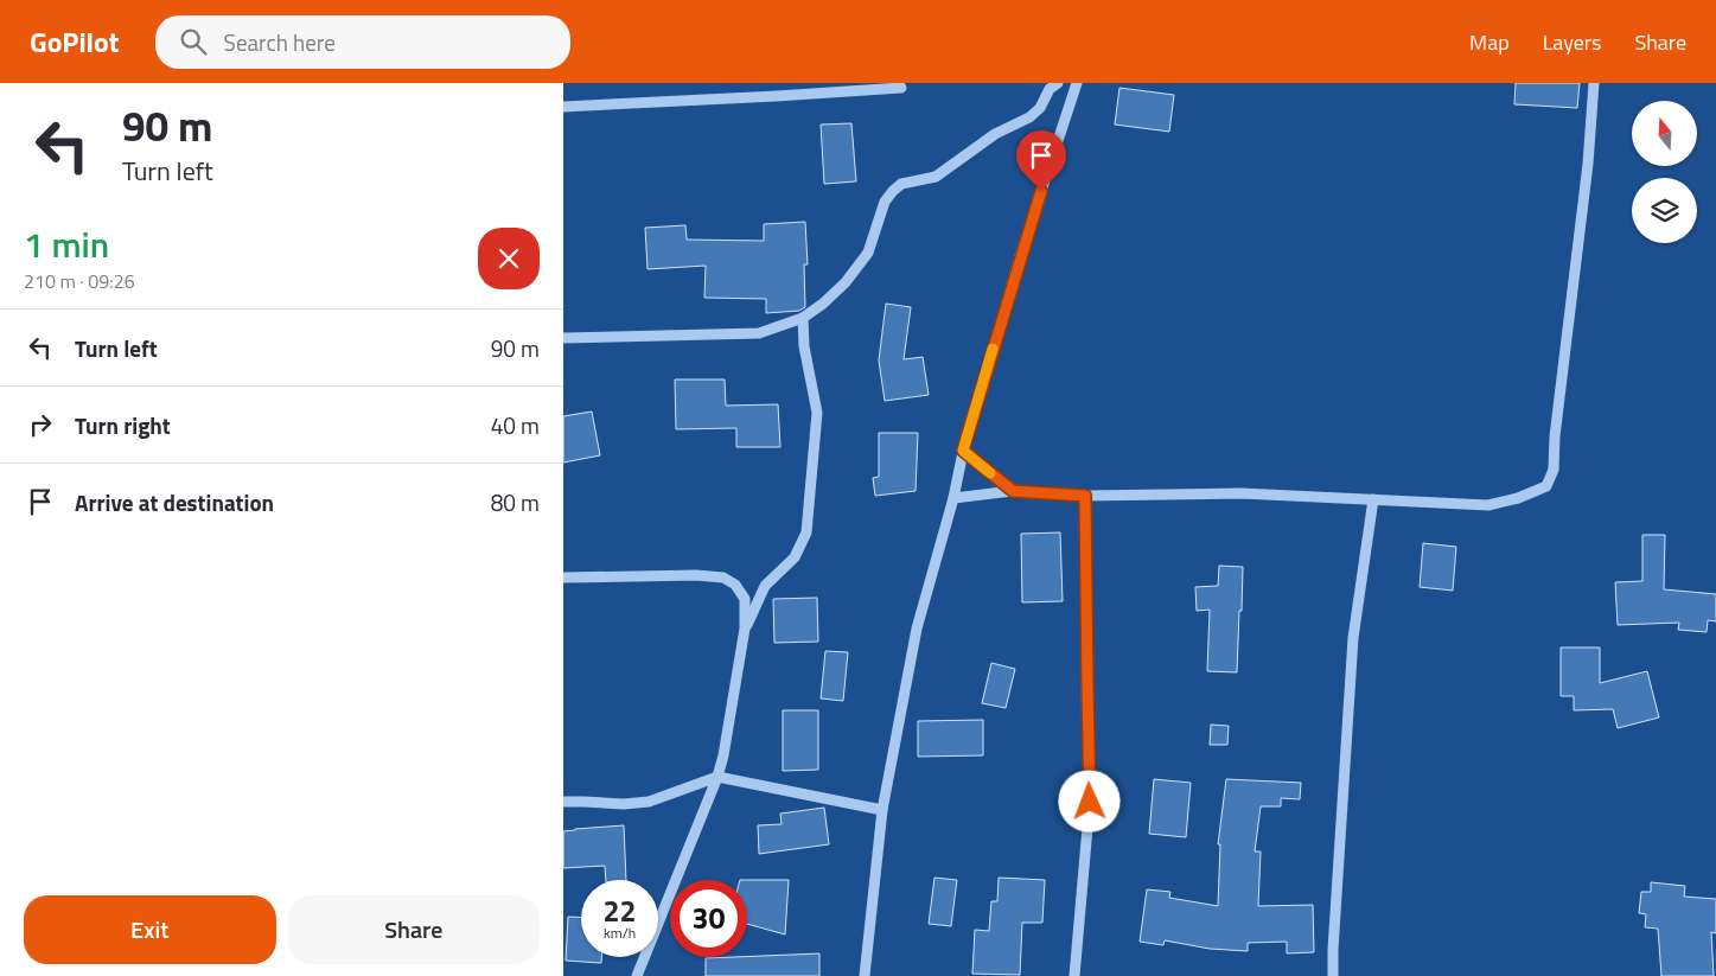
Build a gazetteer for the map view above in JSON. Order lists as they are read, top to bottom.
{
  "north": "top",
  "page": {
    "header": "GoPilot",
    "search": "Search here",
    "nav": ["Map", "Layers", "Share"],
    "turn": ["90 m", "Turn left"],
    "heading": ["1 min", "210 m · 09:26"],
    "list": [
      {
        "name": "Turn left",
        "value": "90 m"
      },
      {
        "name": "Turn right",
        "value": "40 m"
      },
      {
        "name": "Arrive at destination",
        "value": "80 m"
      }
    ],
    "speed": "22 km/h",
    "limit": "30",
    "buttons": ["Exit", "Share"]
  }
}
